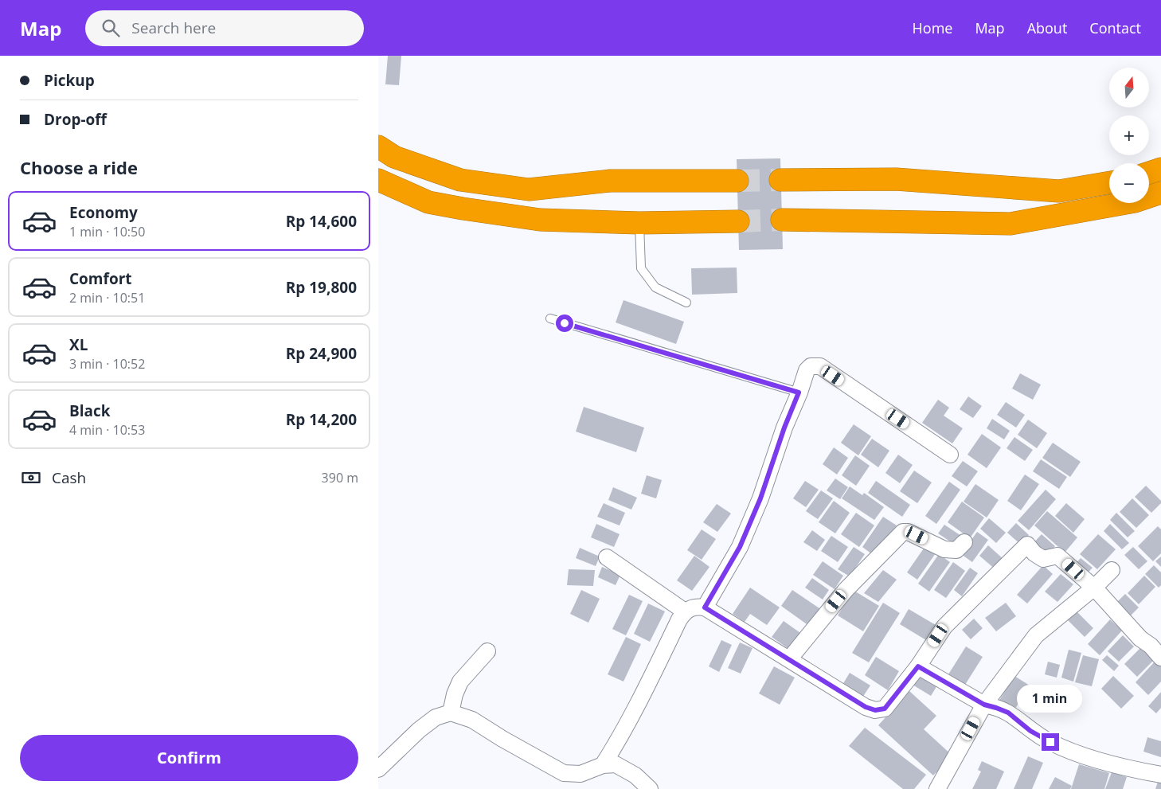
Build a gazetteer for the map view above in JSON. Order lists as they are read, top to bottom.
{
  "north": "top",
  "page": {
    "header": "Map",
    "search": "Search here",
    "nav": [
      "Home",
      "Map",
      "About",
      "Contact"
    ],
    "banner": ["Pickup", "Drop-off"],
    "map_buttons": ["+", "−"],
    "heading": "Choose a ride",
    "list": [
      {
        "name": "Economy",
        "note": "1 min · 10:50",
        "value": "Rp 14,600"
      },
      {
        "name": "Comfort",
        "note": "2 min · 10:51",
        "value": "Rp 19,800"
      },
      {
        "name": "XL",
        "note": "3 min · 10:52",
        "value": "Rp 24,900"
      },
      {
        "name": "Black",
        "note": "4 min · 10:53",
        "value": "Rp 14,200"
      }
    ],
    "pay": ["Cash", "390 m"],
    "bubble": "1 min",
    "buttons": "Confirm"
  }
}
